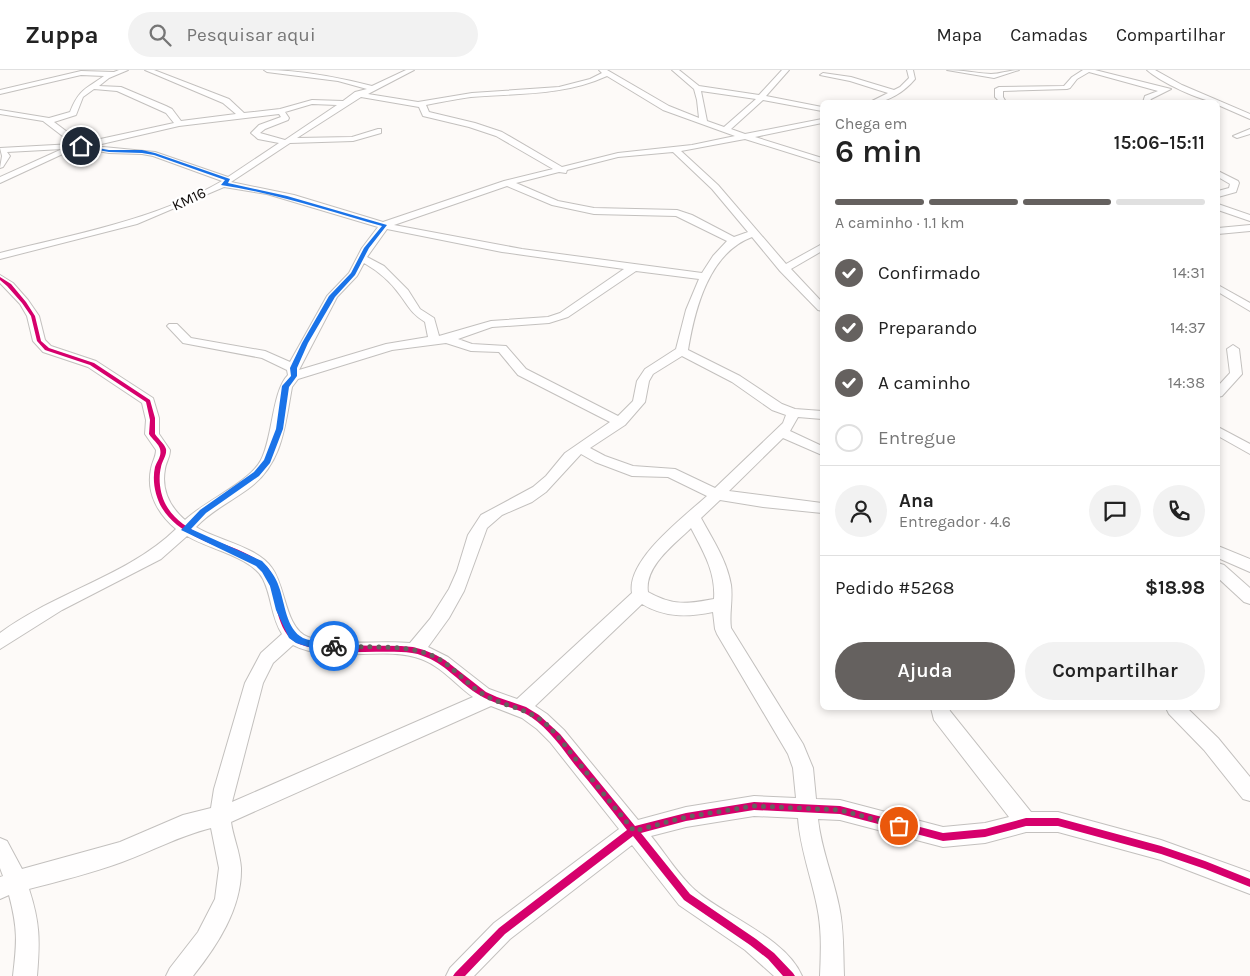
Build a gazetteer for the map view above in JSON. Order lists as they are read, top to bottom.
{
  "streets": {
    "street": ["KM16"]
  },
  "page": {
    "header": "Zuppa",
    "search": "Pesquisar aqui",
    "nav": ["Mapa", "Camadas", "Compartilhar"],
    "heading": ["6 min", "Chega em", "15:06–15:11"],
    "panel": [
      "Ana",
      "Entregador · 4.6",
      "Pedido #5268",
      "$18.98"
    ],
    "bar": "A caminho · 1.1 km",
    "list": [
      ["Confirmado", "14:31"],
      ["Preparando", "14:37"],
      ["A caminho", "14:38"],
      "Entregue"
    ],
    "buttons": ["Ajuda", "Compartilhar"]
  }
}
